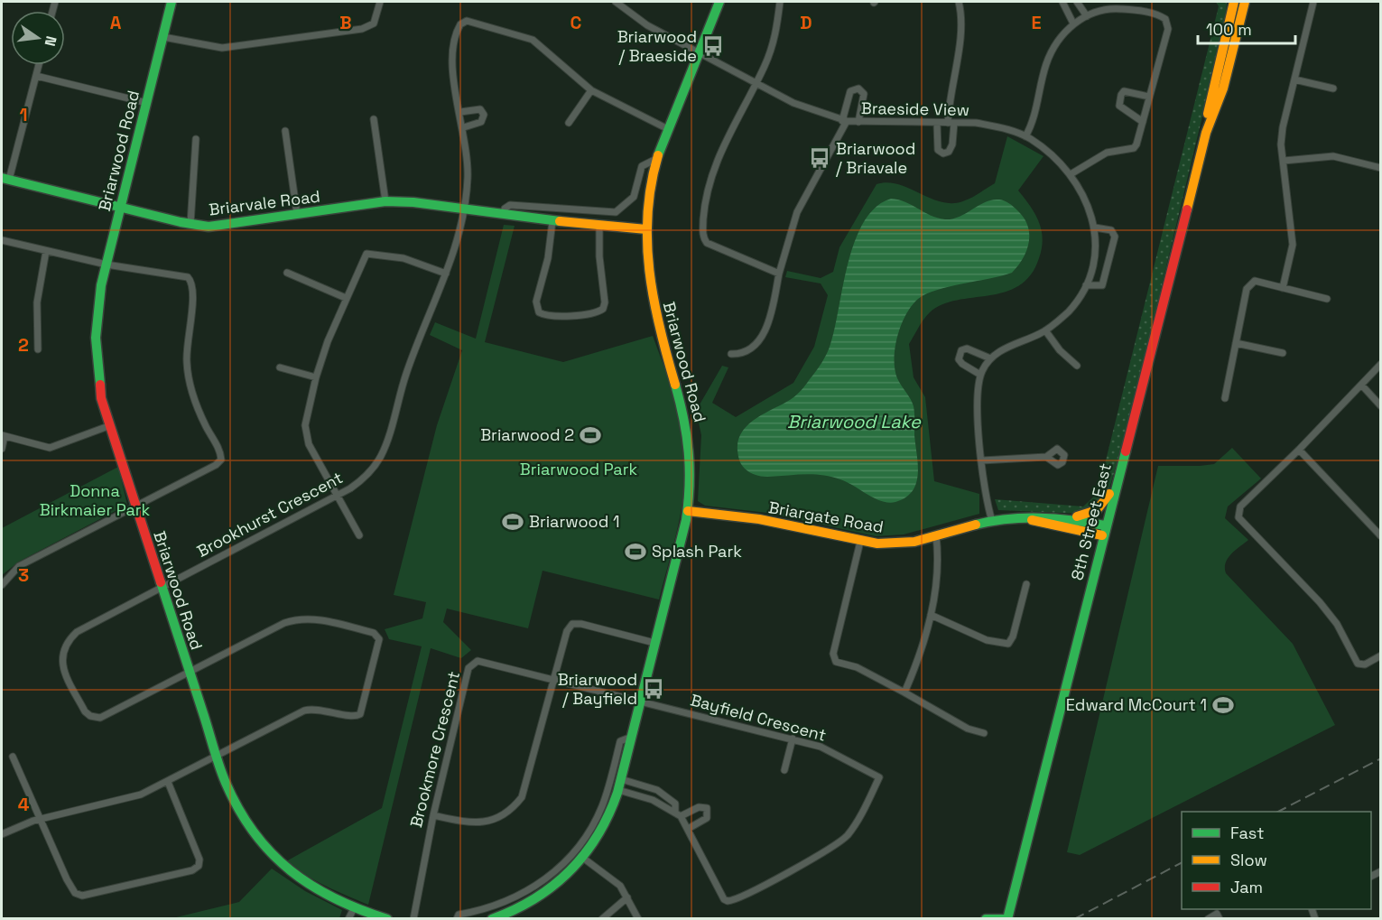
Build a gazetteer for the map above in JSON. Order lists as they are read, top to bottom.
{
  "streets": {
    "street": [
      "Braeside View",
      "Briarwood Road",
      "Briarvale Road",
      "Brookhurst Crescent",
      "Briargate Road",
      "8th Street East",
      "Bayfield Crescent",
      "Brookmore Crescent"
    ]
  },
  "crossings": [
    ["Braeside View", "Briarwood Road"],
    ["Braeside View", "Briargate Road"],
    ["Briarwood Road", "Briarvale Road"],
    ["Briarwood Road", "Brookhurst Crescent"],
    ["Briarwood Road", "Briargate Road"],
    ["Briarwood Road", "Bayfield Crescent"],
    ["Briarwood Road", "Brookmore Crescent"],
    ["Briarvale Road", "Brookhurst Crescent"],
    ["Briargate Road", "8th Street East"],
    ["Bayfield Crescent", "Brookmore Crescent"]
  ],
  "water": ["Briarwood Lake"],
  "parks": ["Briarwood Park", "Donna Birkmaier Park"],
  "places": {
    "bus stop": ["Briarwood / Braeside", "Briarwood / Briavale", "Briarwood / Bayfield"],
    "sports": [
      "Briarwood 2",
      "Briarwood 1",
      "Splash Park",
      "Edward McCourt 1"
    ]
  },
  "legend": ["Fast", "Slow", "Jam"],
  "scale_bar": "100 m",
  "north": "right",
  "grid": {
    "columns": [
      "A",
      "B",
      "C",
      "D",
      "E"
    ],
    "rows": [
      "1",
      "2",
      "3",
      "4"
    ]
  }
}
